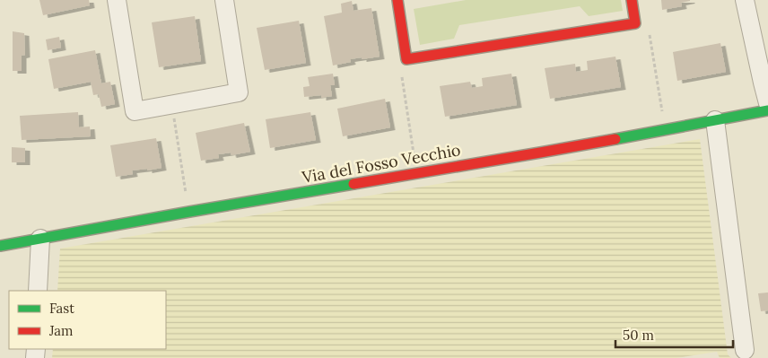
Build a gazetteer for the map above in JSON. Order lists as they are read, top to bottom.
{
  "streets": {
    "street": ["Via del Fosso Vecchio"]
  },
  "legend": ["Fast", "Jam"],
  "scale_bar": "50 m"
}
